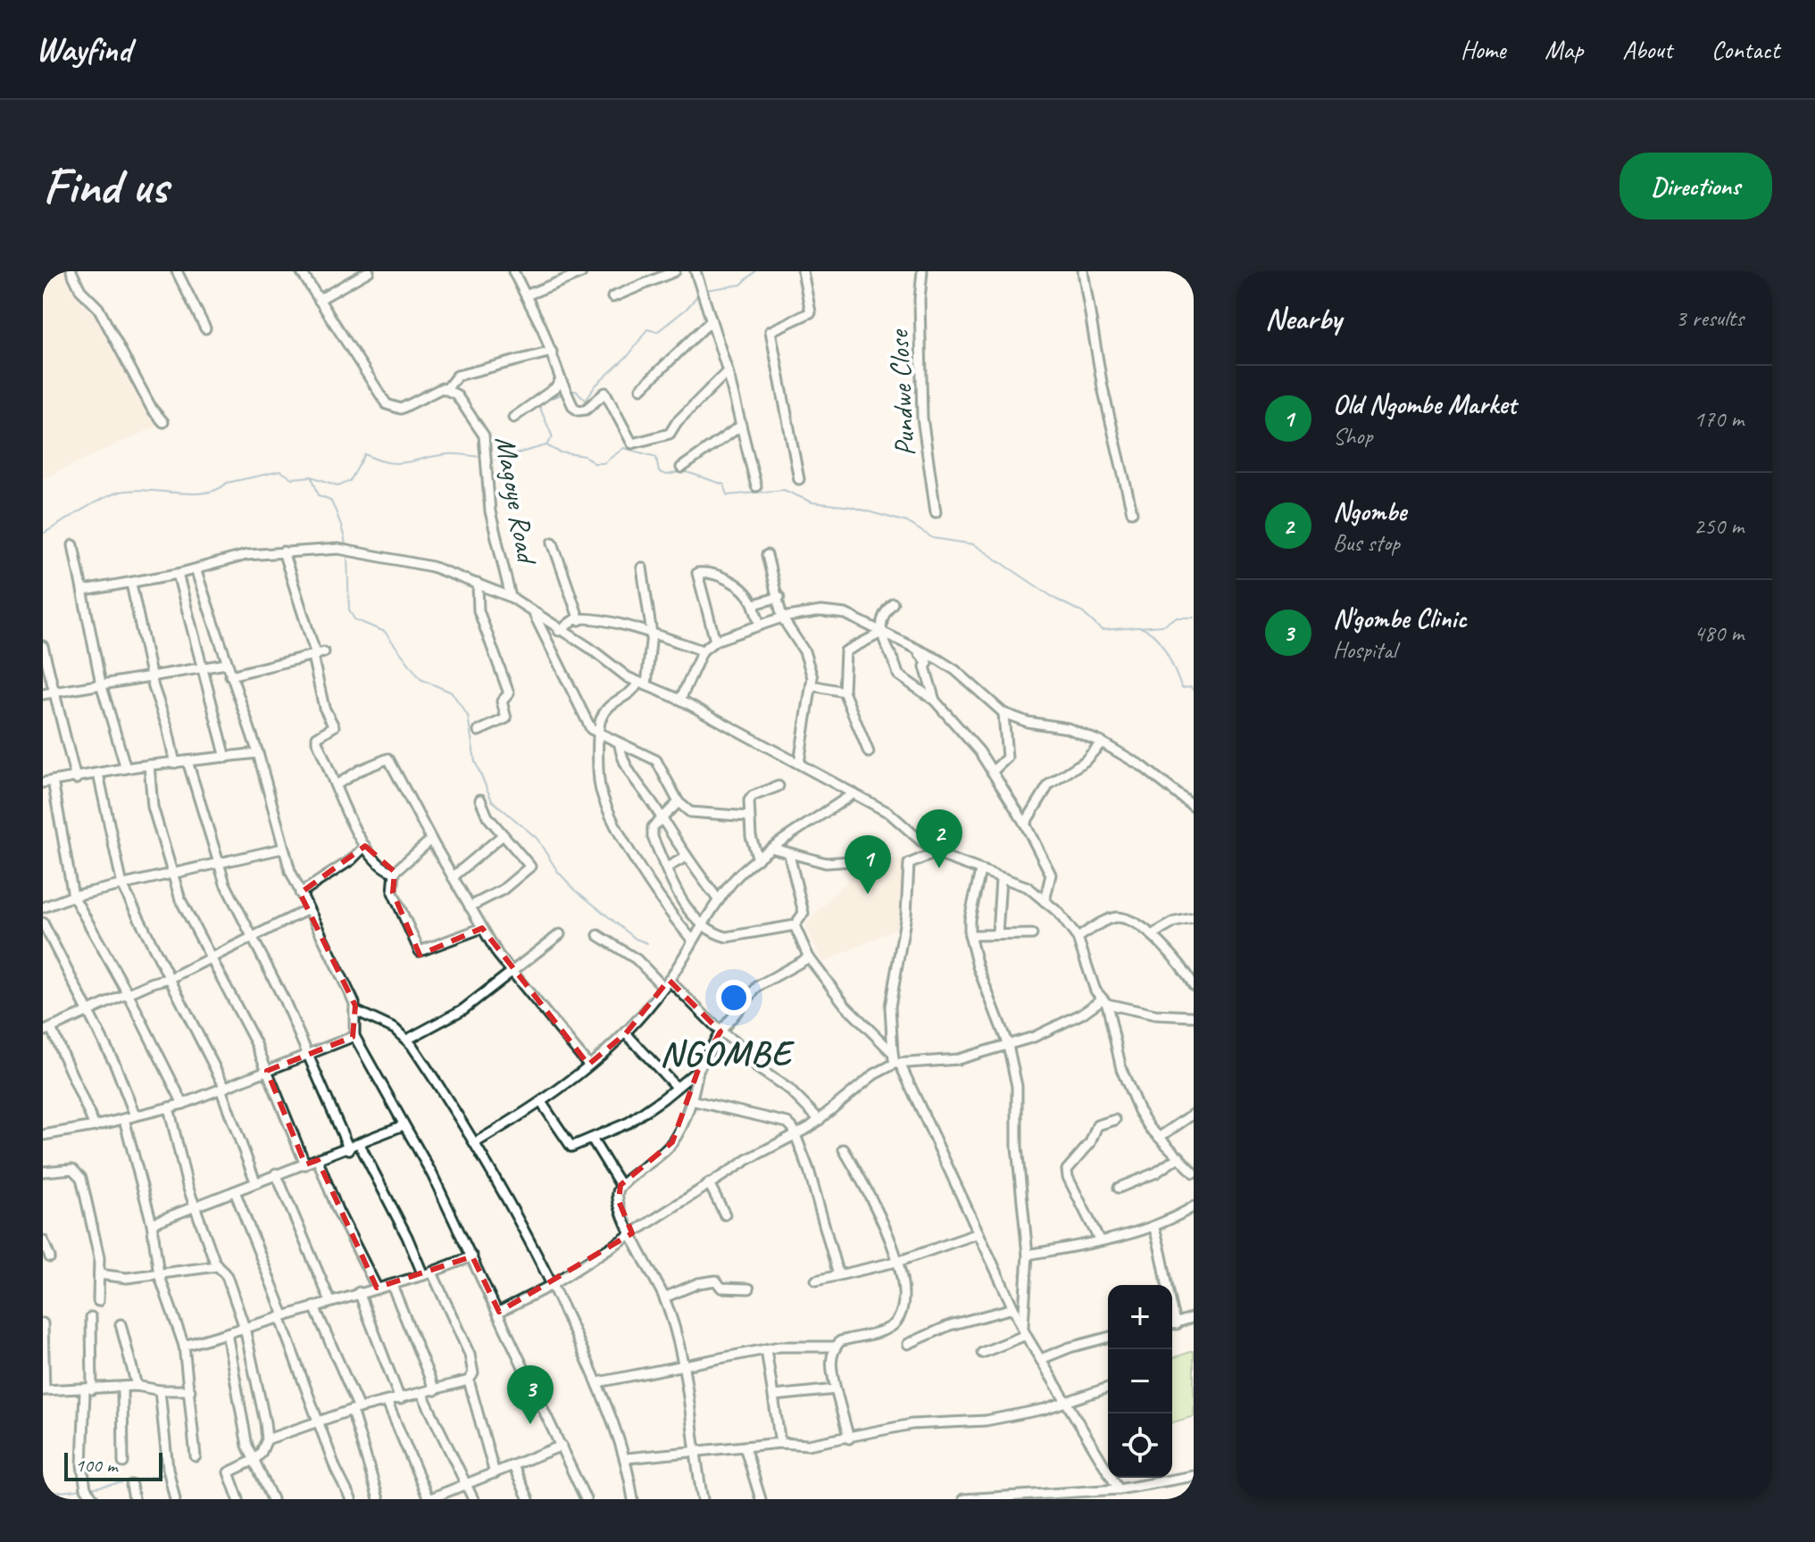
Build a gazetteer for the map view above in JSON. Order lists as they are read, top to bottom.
{
  "streets": {
    "street": ["Pundwe Close", "Magoye Road"]
  },
  "districts": ["NGOMBE"],
  "scale_bar": "100 m",
  "page": {
    "header": "Wayfind",
    "nav": [
      "Home",
      "Map",
      "About",
      "Contact"
    ],
    "buttons": "Directions",
    "title": "Find us",
    "heading": ["Nearby", "3 results"],
    "list": [
      {
        "mark": "1",
        "name": "Old Ngombe Market",
        "note": "Shop",
        "value": "170 m"
      },
      {
        "mark": "2",
        "name": "Ngombe",
        "note": "Bus stop",
        "value": "250 m"
      },
      {
        "mark": "3",
        "name": "N'gombe Clinic",
        "note": "Hospital",
        "value": "480 m"
      }
    ],
    "pins": ["2", "1", "3"],
    "map_buttons": ["+", "−"],
    "scale": "100 m"
  }
}
